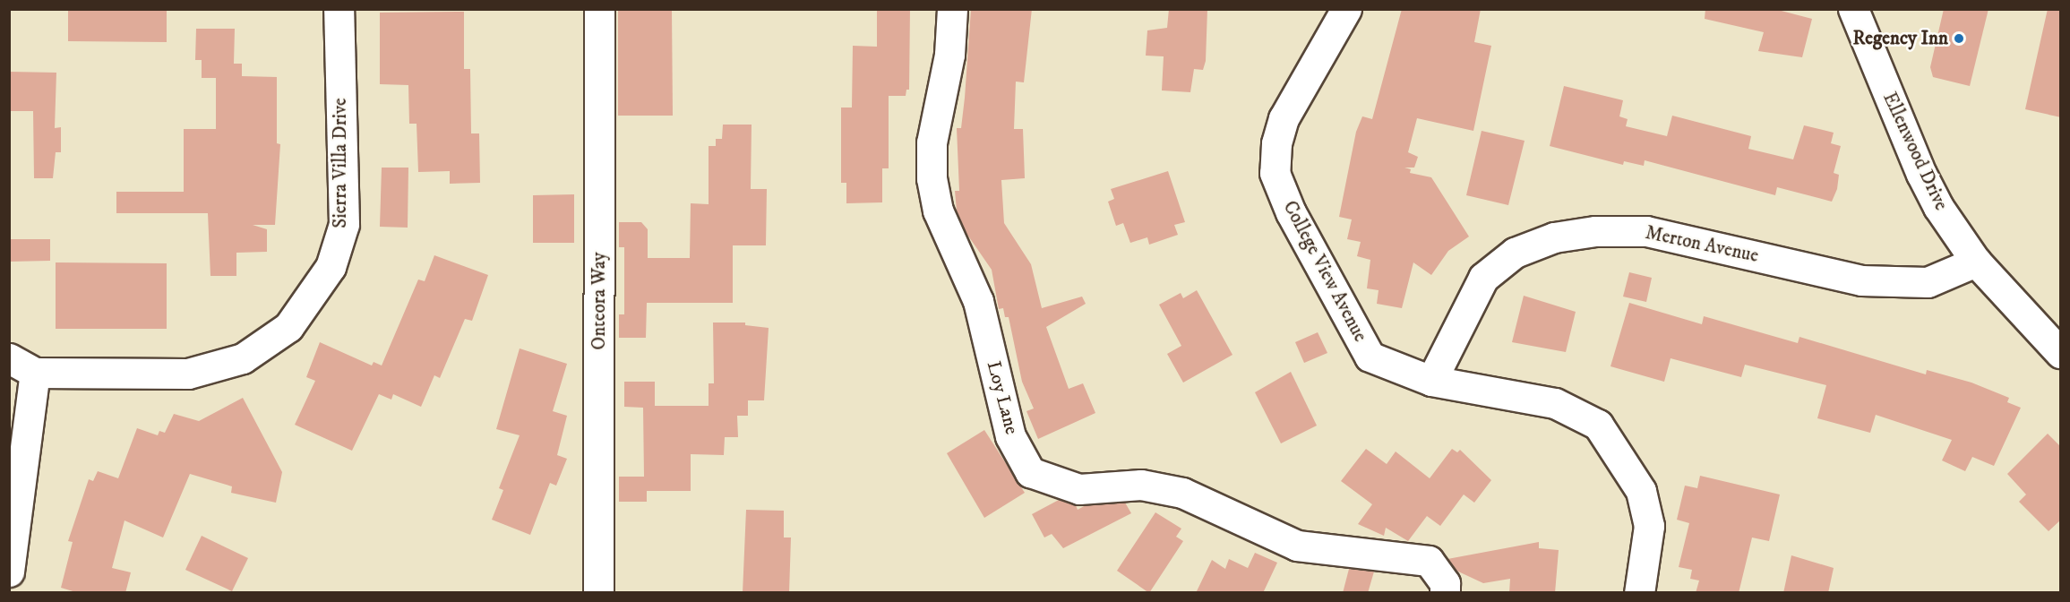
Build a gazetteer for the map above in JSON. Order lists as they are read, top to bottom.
{
  "streets": {
    "street": [
      "Ellenwood Drive",
      "Sierra Villa Drive",
      "Merton Avenue",
      "College View Avenue",
      "Onteora Way",
      "Loy Lane"
    ]
  },
  "crossings": [
    ["Ellenwood Drive", "Merton Avenue"],
    ["Merton Avenue", "College View Avenue"]
  ],
  "places": ["Regency Inn"]
}
